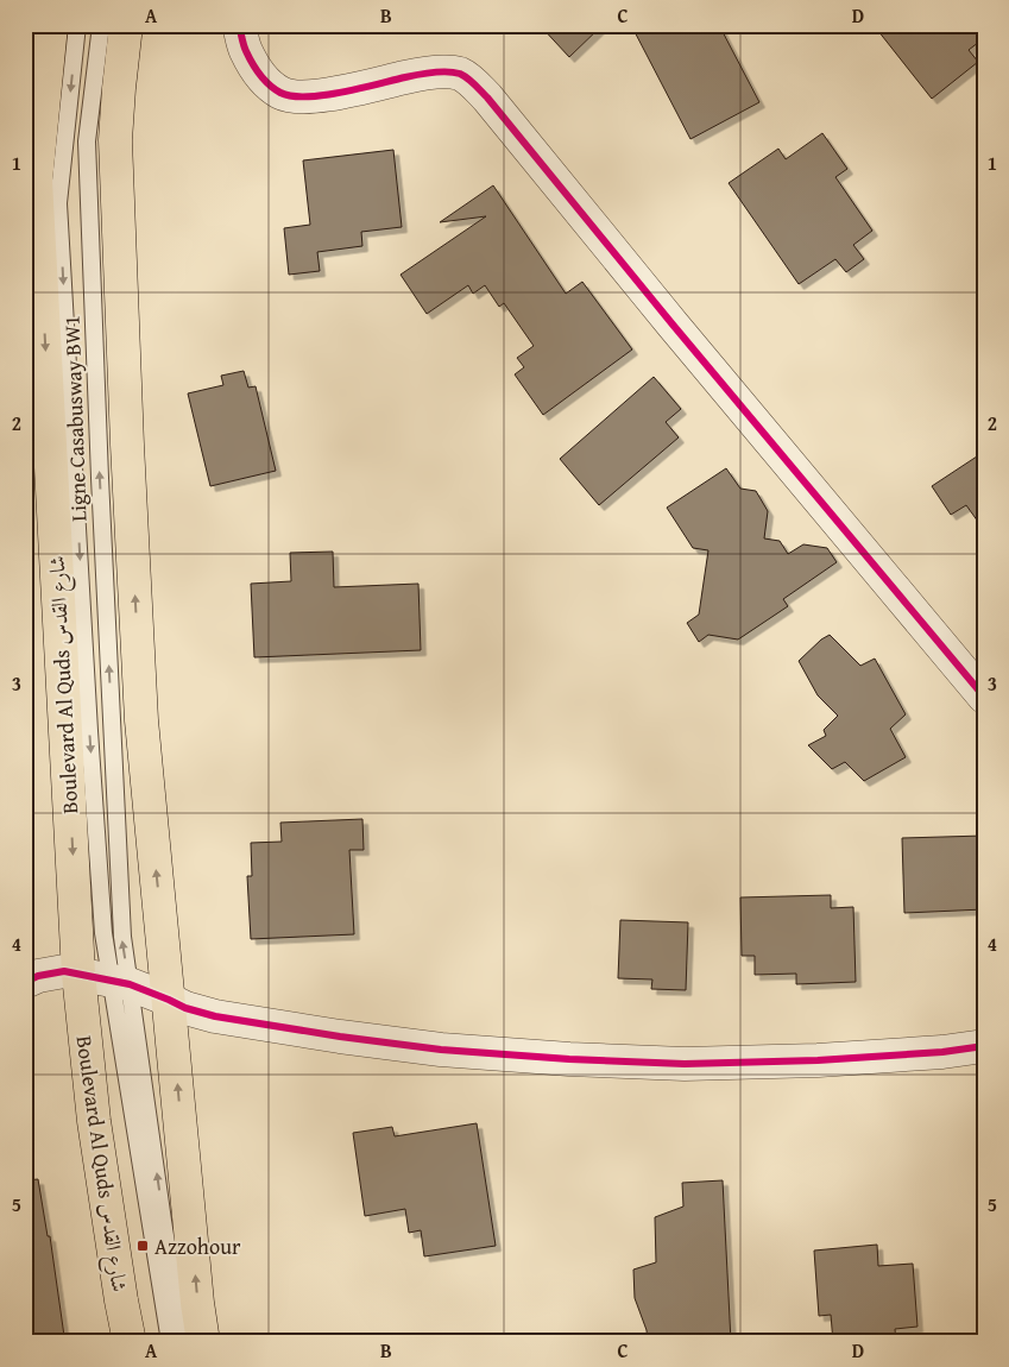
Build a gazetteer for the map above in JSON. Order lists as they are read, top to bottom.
{
  "streets": {
    "main road": ["Boulevard Al Quds شارع القدس"],
    "lane": ["Ligne Casabusway BW1"]
  },
  "places": {
    "transit": ["Azzohour"]
  },
  "grid": {
    "columns": [
      "A",
      "B",
      "C",
      "D"
    ],
    "rows": [
      "1",
      "2",
      "3",
      "4",
      "5"
    ]
  }
}
